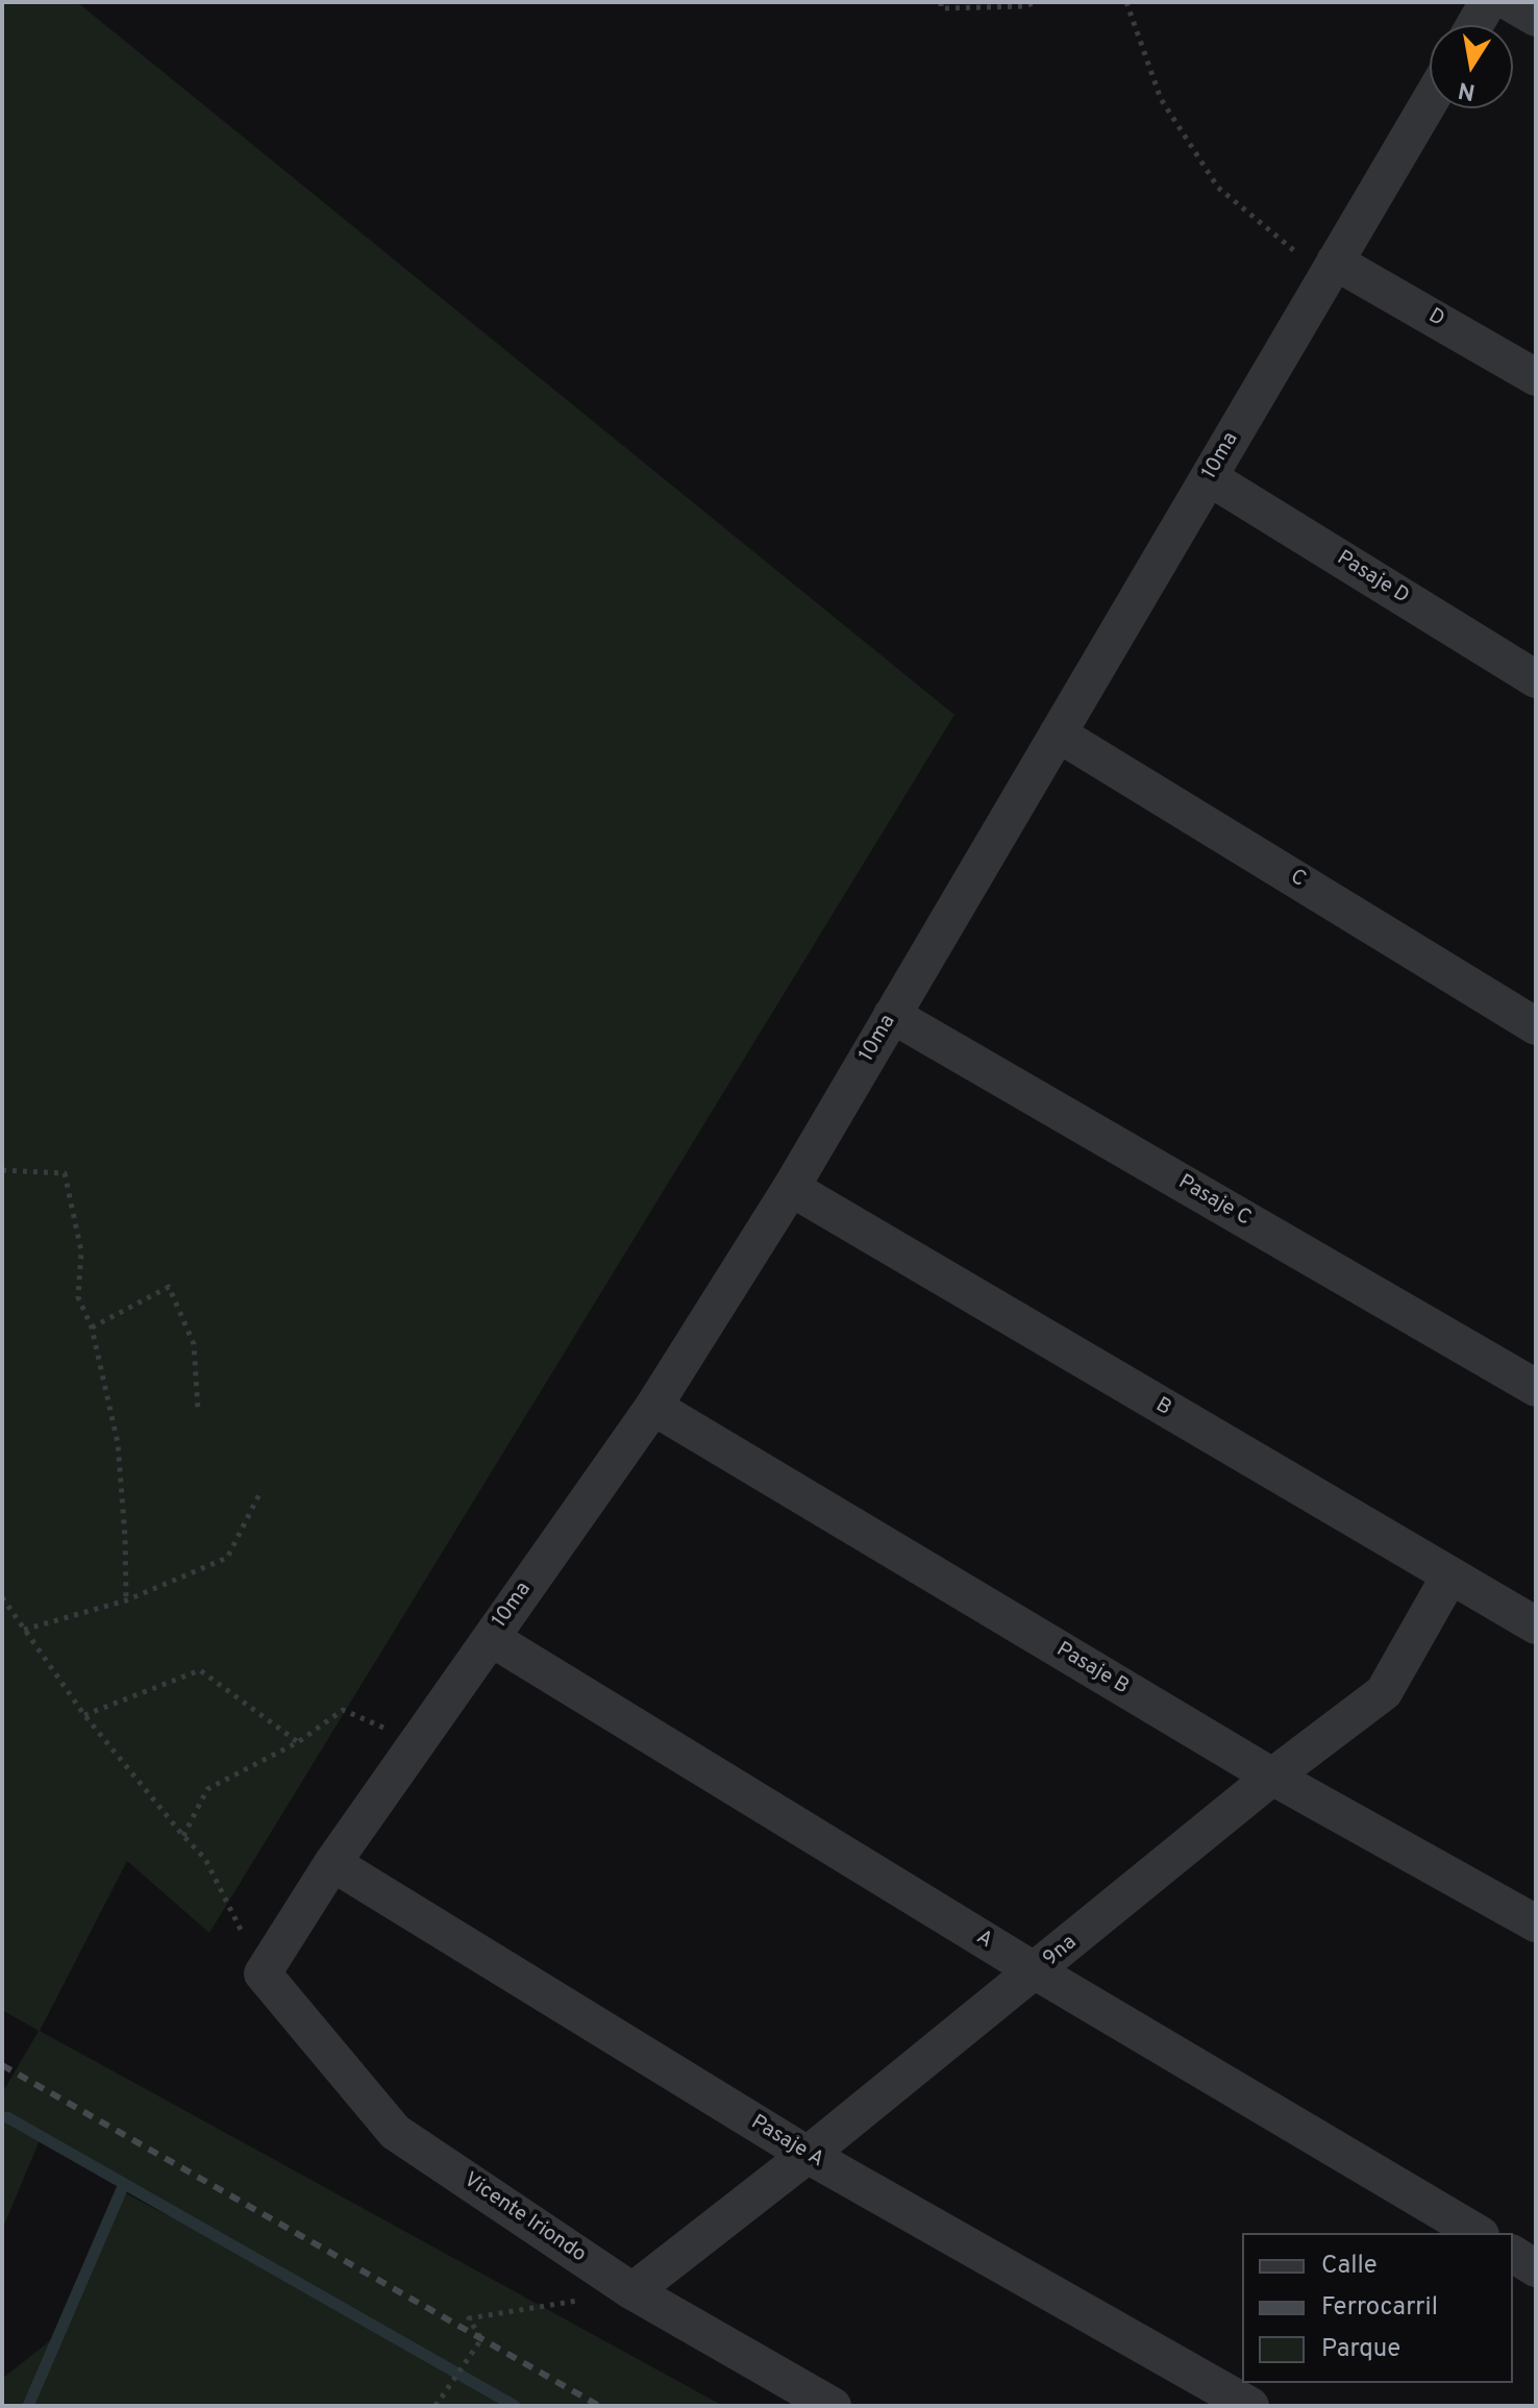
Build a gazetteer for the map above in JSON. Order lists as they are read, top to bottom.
{
  "streets": {
    "street": [
      "D",
      "10ma",
      "Pasaje D",
      "C",
      "Pasaje C",
      "B",
      "Pasaje B",
      "A",
      "9na",
      "Pasaje A",
      "Vicente Iriondo"
    ]
  },
  "crossings": [
    ["D", "10ma"],
    ["10ma", "Pasaje D"],
    ["10ma", "C"],
    ["10ma", "Pasaje C"],
    ["10ma", "B"],
    ["10ma", "Pasaje B"],
    ["10ma", "A"],
    ["10ma", "Pasaje A"],
    ["10ma", "Vicente Iriondo"],
    ["B", "9na"],
    ["Pasaje B", "9na"],
    ["A", "9na"],
    ["9na", "Pasaje A"],
    ["9na", "Vicente Iriondo"]
  ],
  "legend": ["Calle", "Ferrocarril", "Parque"],
  "north": "bottom"
}
